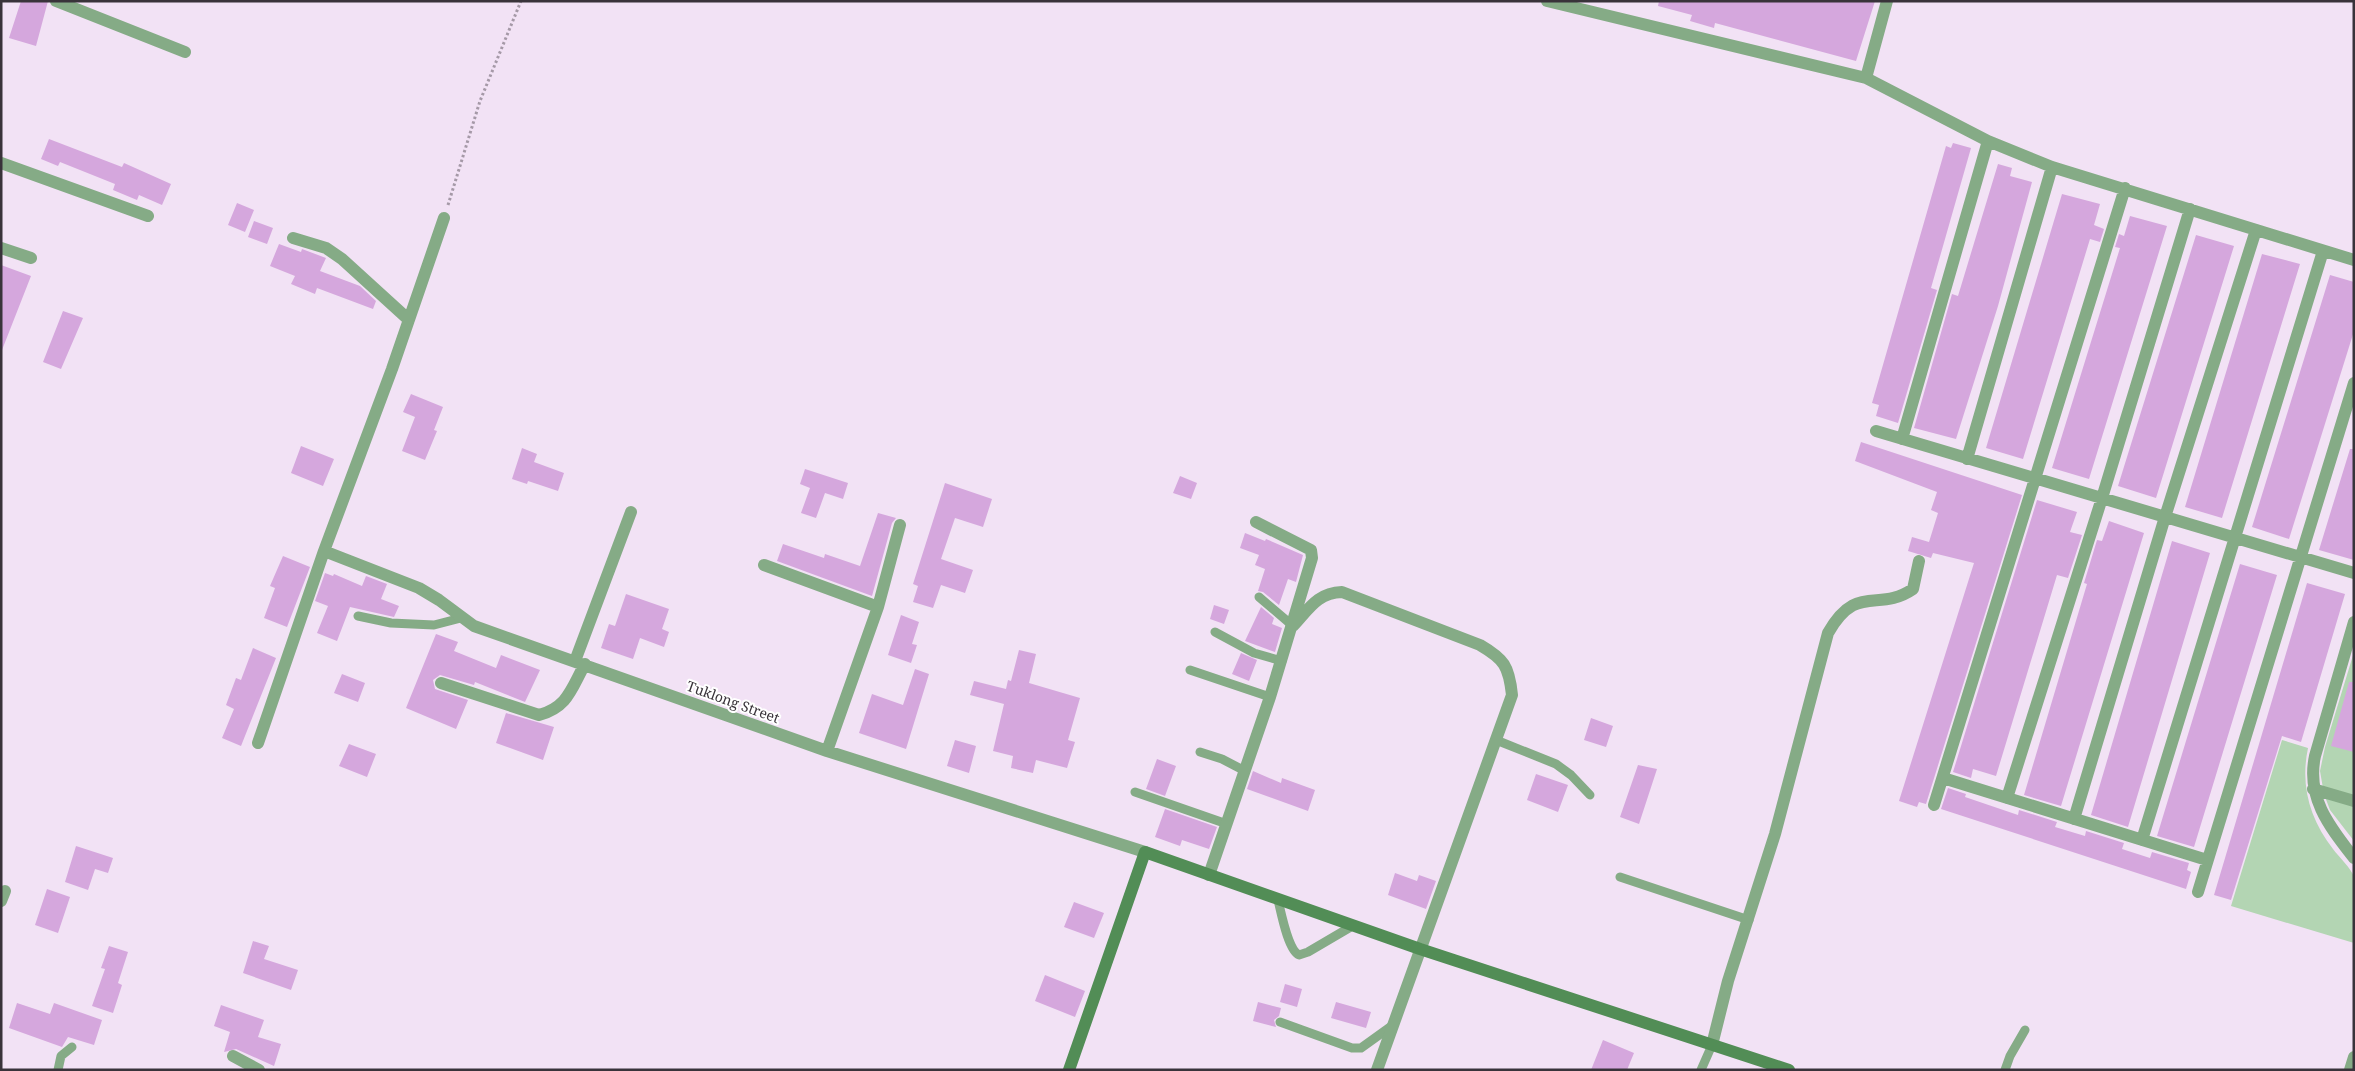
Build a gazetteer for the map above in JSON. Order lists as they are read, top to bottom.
{
  "streets": {
    "street": ["Tuklong Street"]
  }
}
